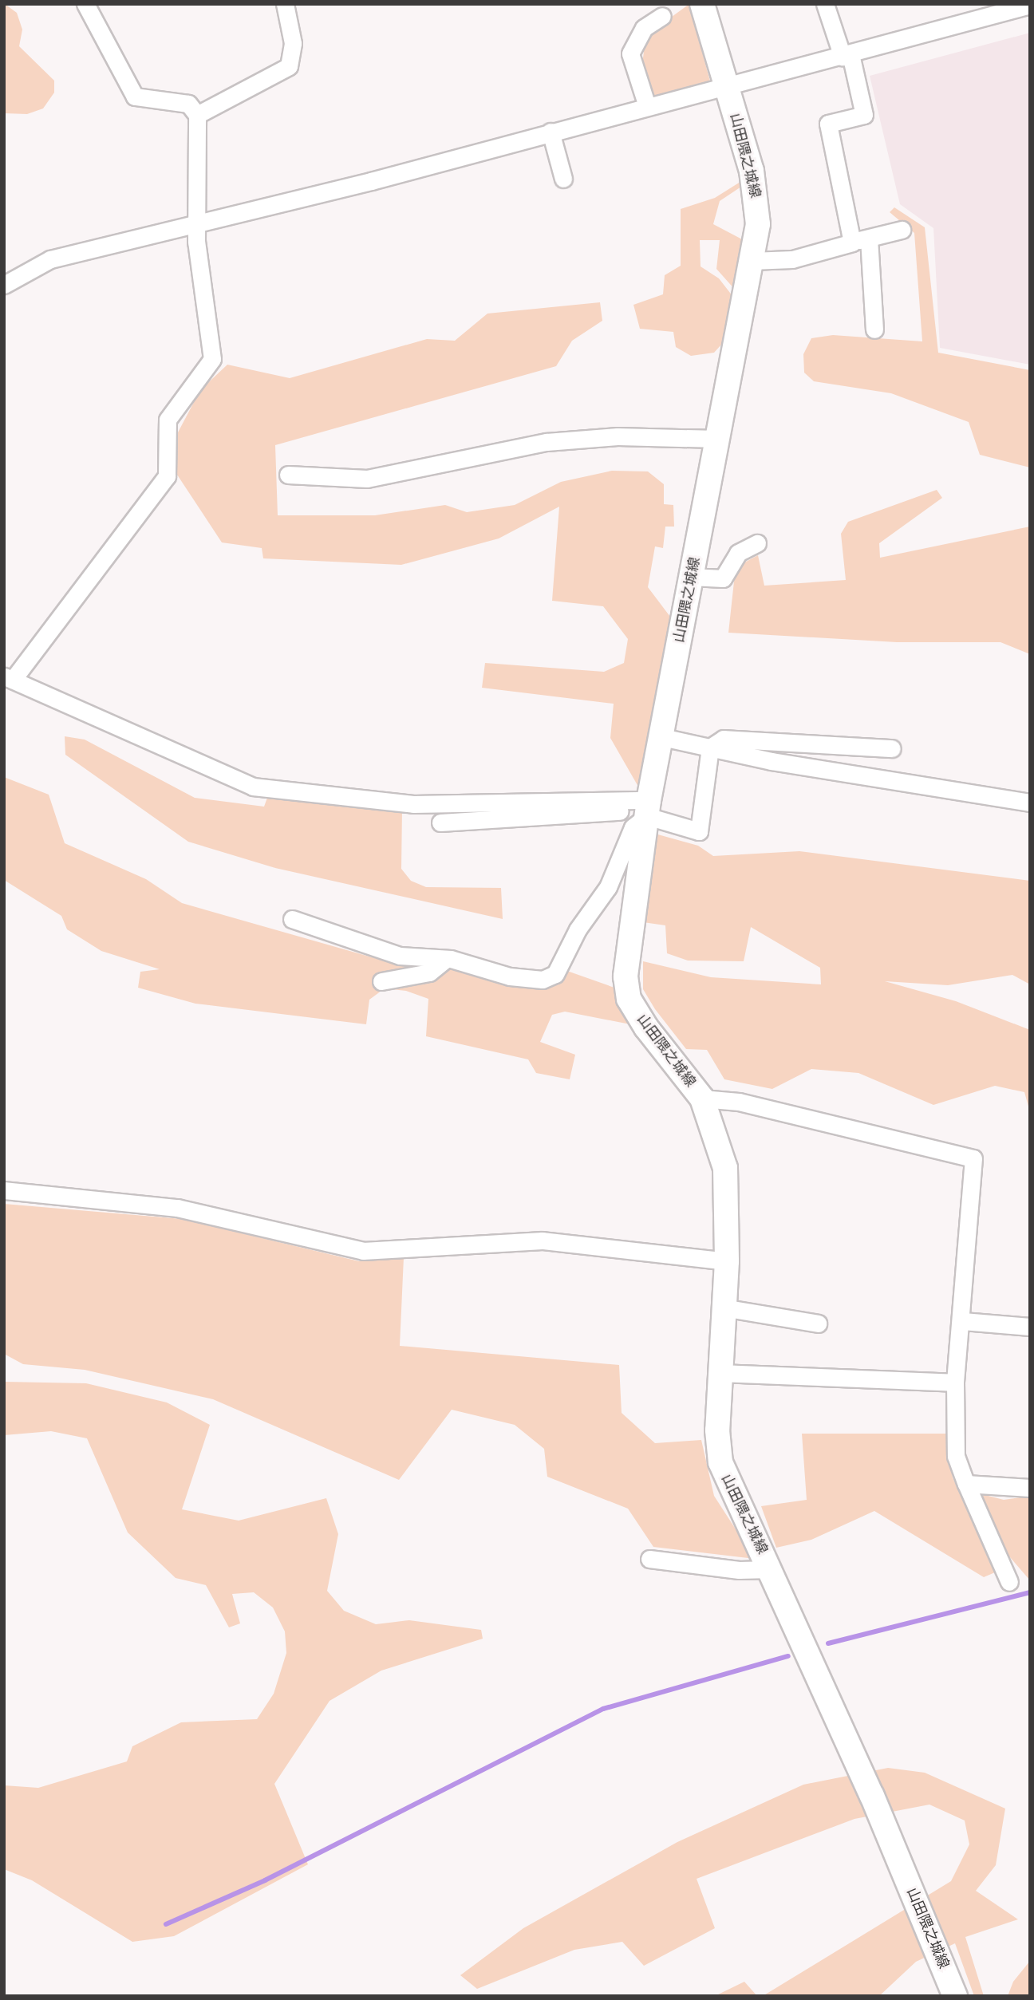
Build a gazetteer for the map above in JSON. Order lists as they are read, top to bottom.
{
  "streets": {
    "main road": ["山田隈之城線"]
  }
}
